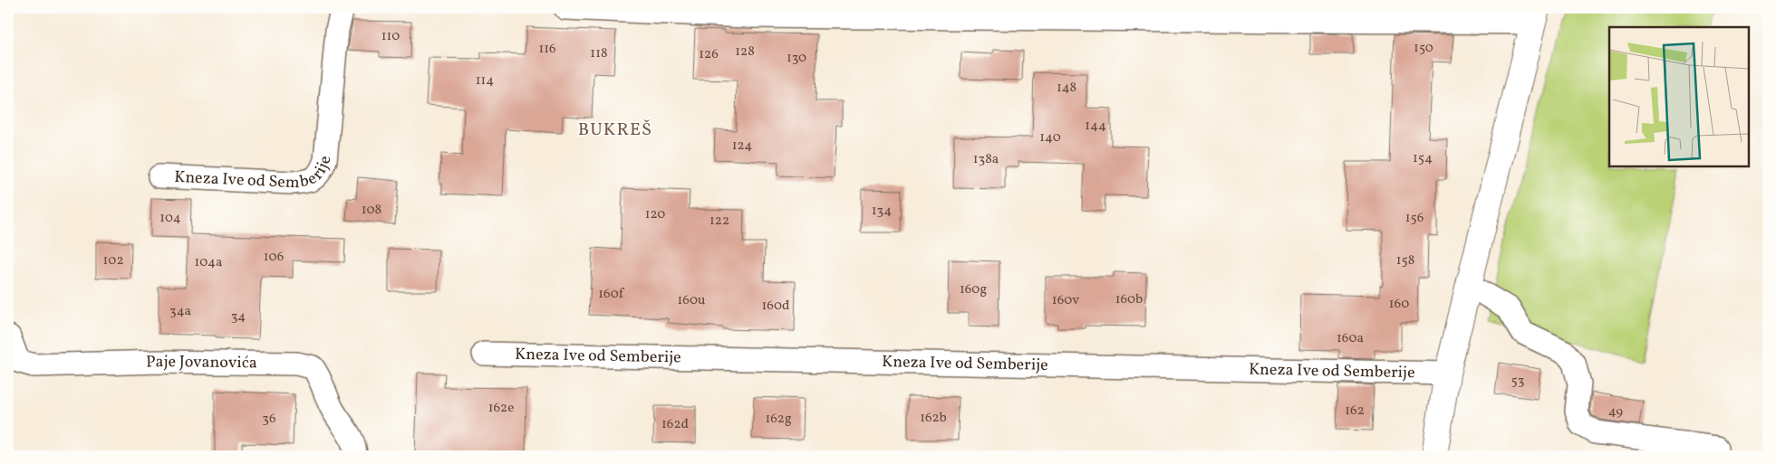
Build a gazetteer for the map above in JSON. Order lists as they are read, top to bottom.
{
  "streets": {
    "street": ["Kneza Ive od Semberije", "Paje Jovanovića"]
  },
  "districts": ["BUKREŠ"],
  "house_numbers": [
    "110",
    "150",
    "116",
    "128",
    "118",
    "126",
    "130",
    "114",
    "148",
    "144",
    "140",
    "124",
    "154",
    "138a",
    "108",
    "134",
    "120",
    "104",
    "156",
    "122",
    "106",
    "102",
    "158",
    "104a",
    "160g",
    "160f",
    "160b",
    "160u",
    "160v",
    "160",
    "160đ",
    "34a",
    "34",
    "160a",
    "53",
    "162e",
    "162",
    "49",
    "162b",
    "36",
    "162g",
    "162đ"
  ]
}
